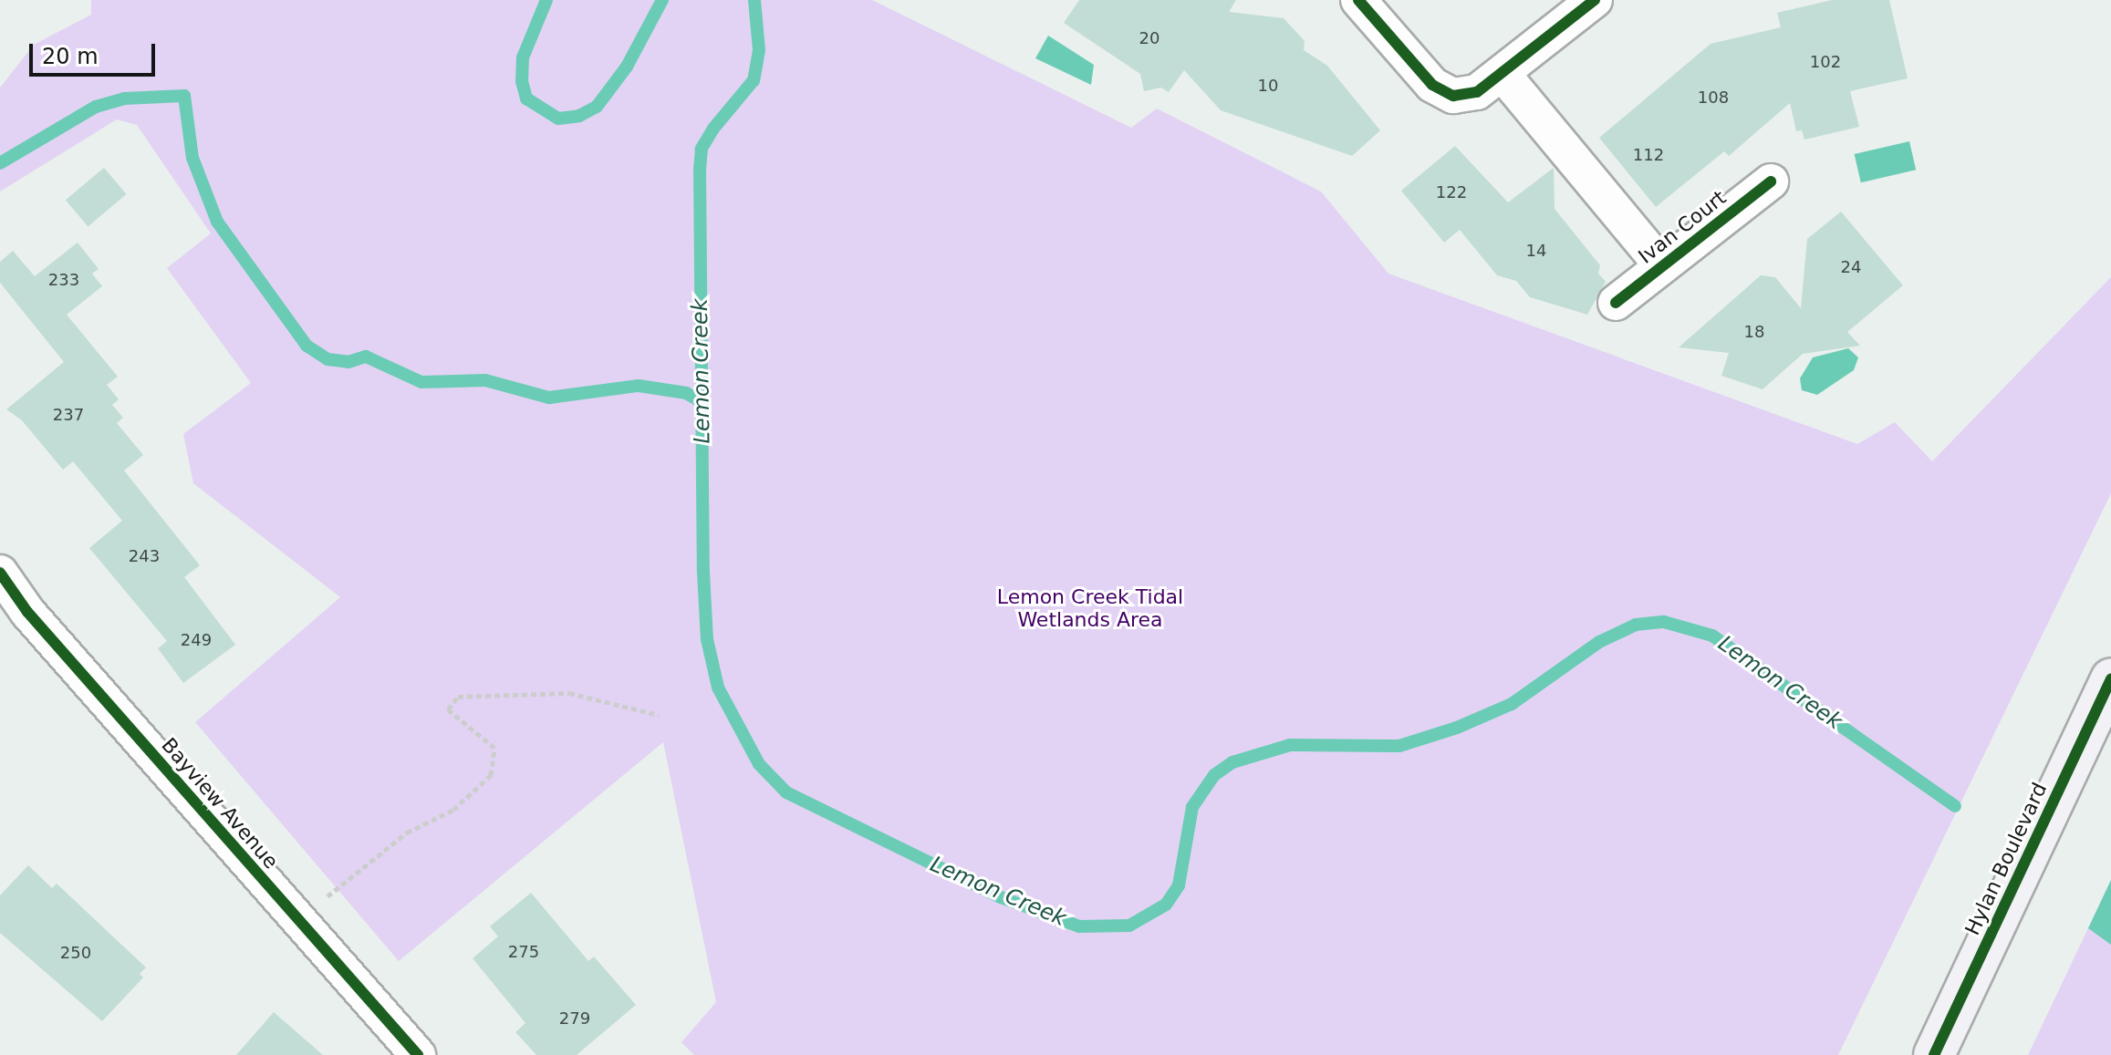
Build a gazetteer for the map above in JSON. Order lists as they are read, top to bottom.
{
  "streets": {
    "main road": ["Hylan Boulevard"],
    "street": ["Ivan Court", "Bayview Avenue"]
  },
  "water": ["Lemon Creek"],
  "parks": ["Lemon Creek Tidal Wetlands Area"],
  "house_numbers": [
    "20",
    "102",
    "10",
    "108",
    "112",
    "122",
    "14",
    "24",
    "233",
    "18",
    "237",
    "243",
    "249",
    "275",
    "250",
    "279"
  ],
  "scale_bar": "20 m"
}
